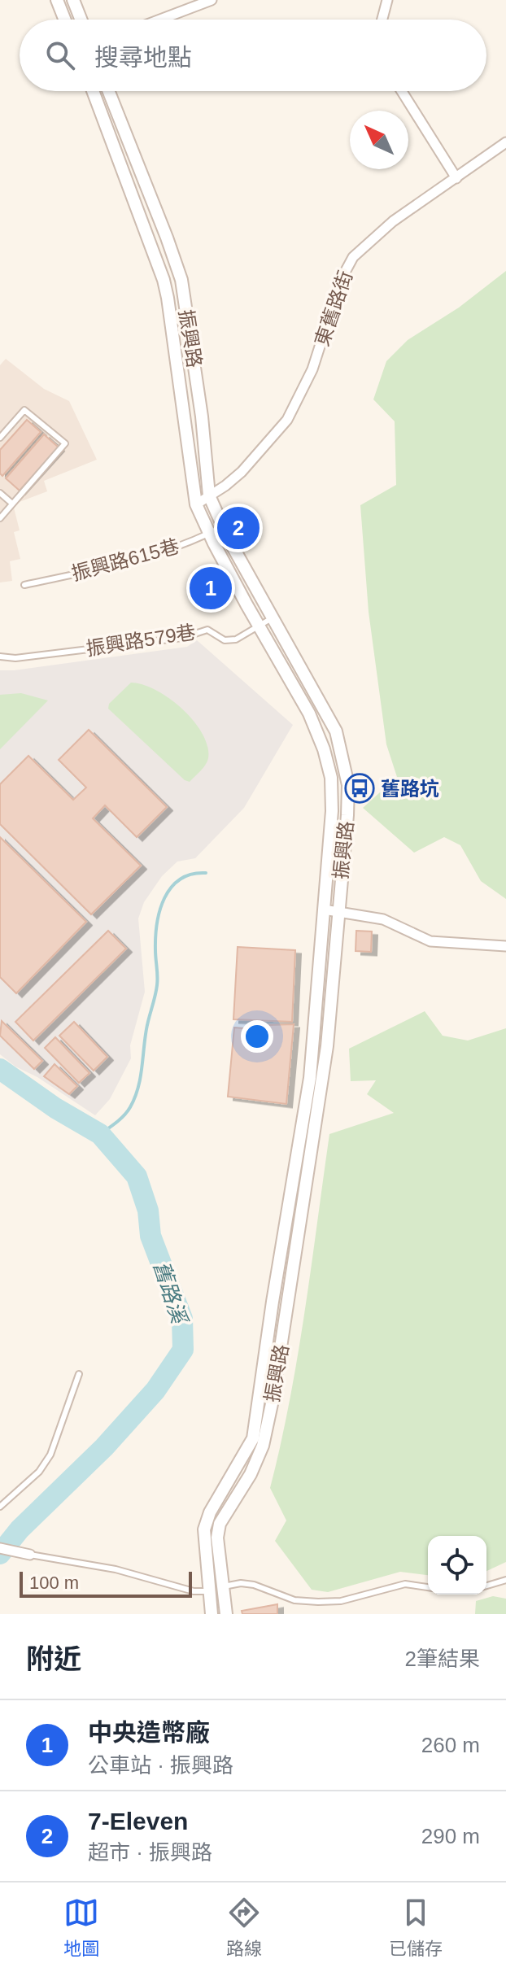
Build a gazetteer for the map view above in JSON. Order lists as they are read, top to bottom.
{
  "streets": {
    "street": ["東舊路街", "振興路"],
    "lane": ["振興路615巷", "振興路579巷"]
  },
  "crossings": [
    ["東舊路街", "振興路"],
    ["振興路", "振興路615巷"],
    ["振興路", "振興路579巷"]
  ],
  "water": ["舊路溪"],
  "places": {
    "bus stop": ["舊路坑"]
  },
  "scale_bar": "100 m",
  "north": "top left",
  "page": {
    "search": "搜尋地點",
    "pins": ["2", "1"],
    "scale": "100 m",
    "heading": ["附近", "2筆結果"],
    "list": [
      {
        "mark": "1",
        "name": "中央造幣廠",
        "note": "公車站 · 振興路",
        "value": "260 m"
      },
      {
        "mark": "2",
        "name": "7-Eleven",
        "note": "超市 · 振興路",
        "value": "290 m"
      }
    ],
    "nav": ["地圖", "路線", "已儲存"]
  }
}
